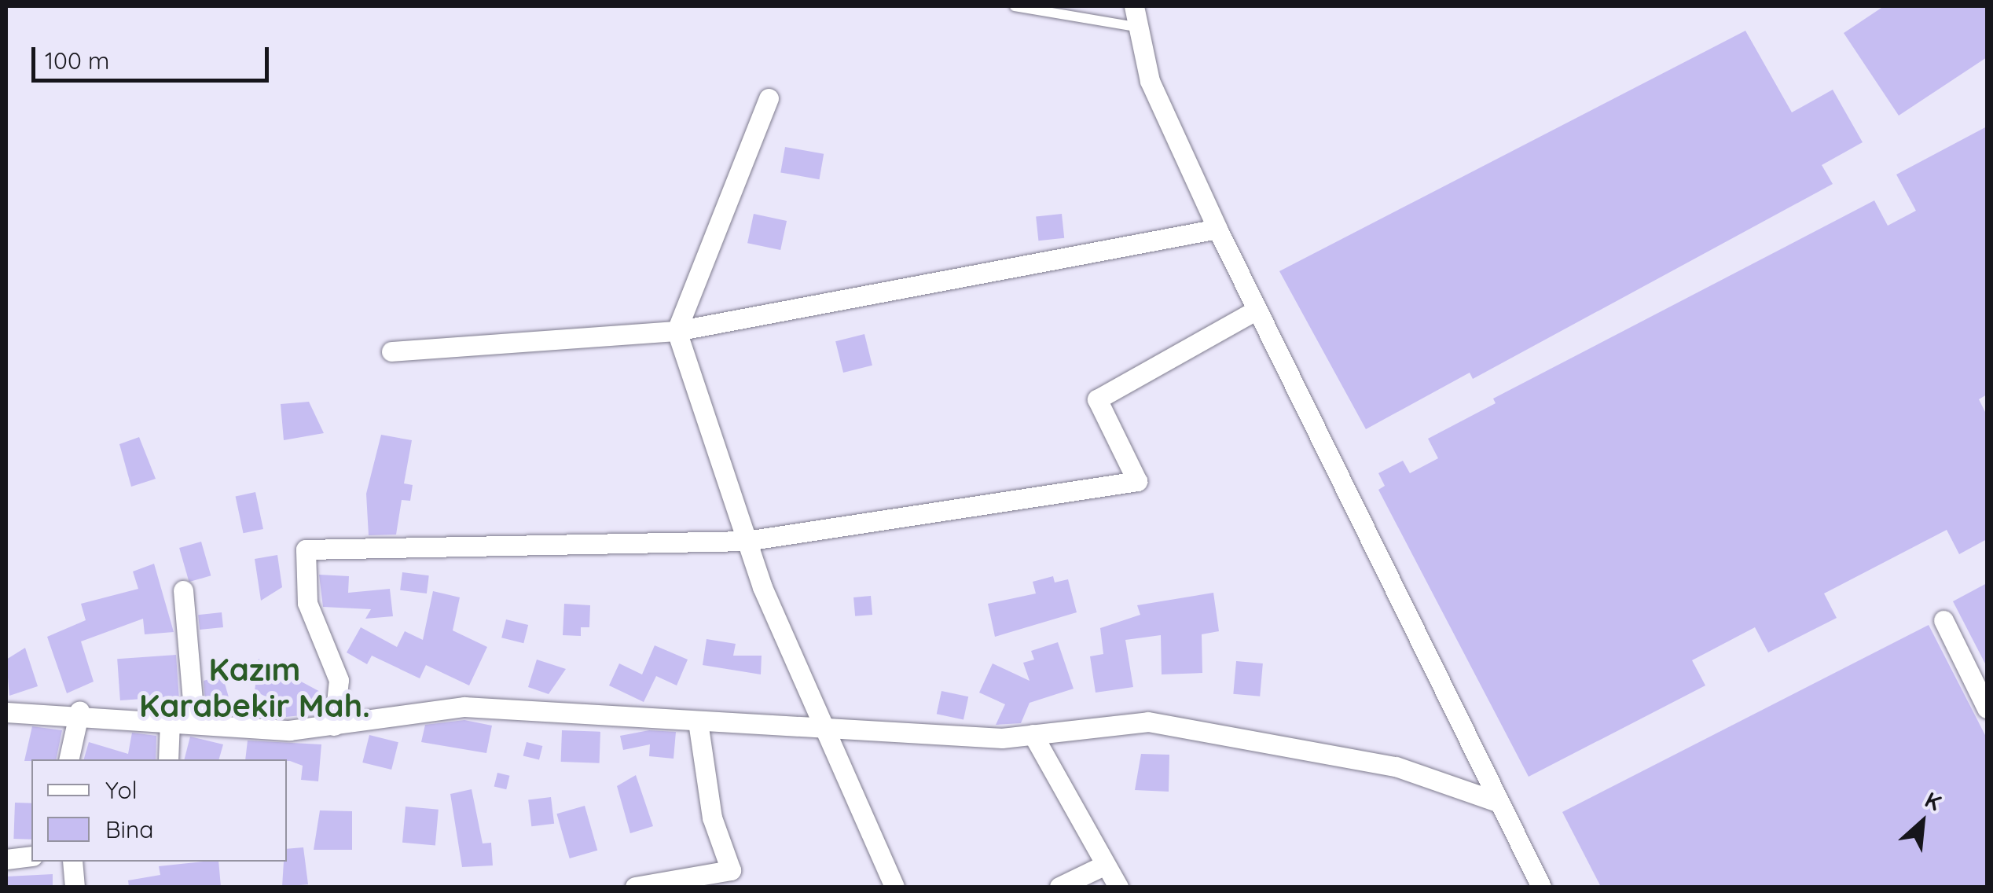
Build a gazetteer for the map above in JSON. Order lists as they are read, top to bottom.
{
  "districts": ["Kazım Karabekir Mah."],
  "legend": ["Yol", "Bina"],
  "scale_bar": "100 m",
  "north": "top right"
}
